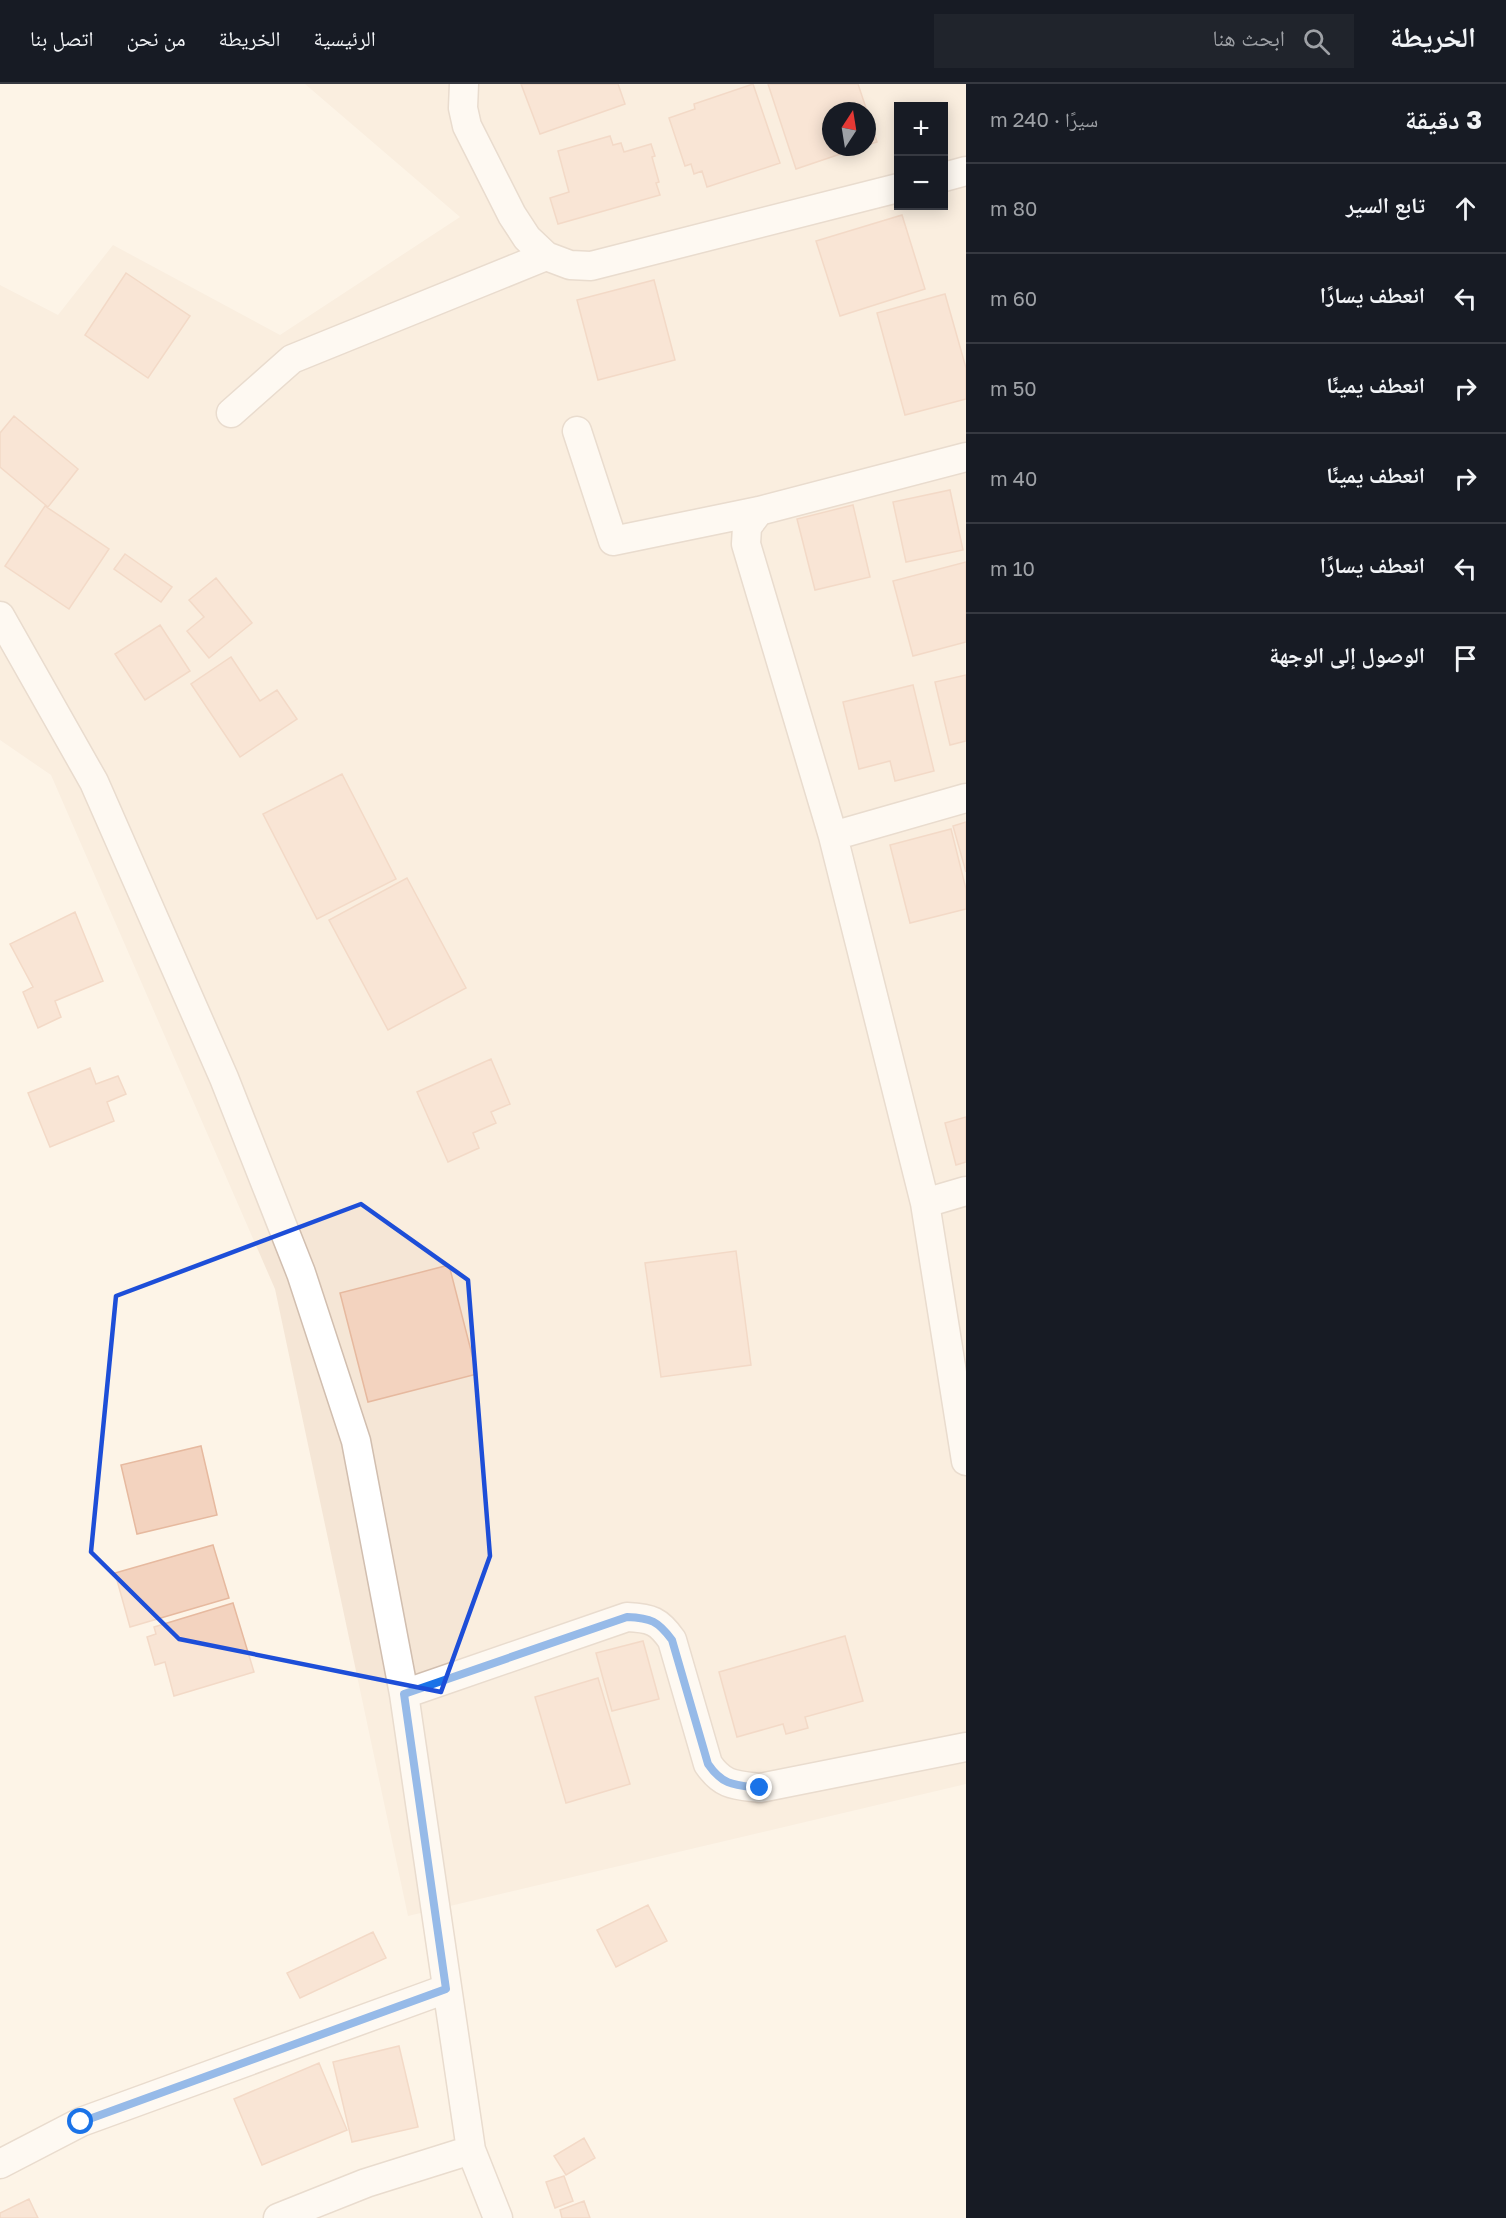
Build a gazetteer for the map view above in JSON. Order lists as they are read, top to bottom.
{
  "north": "top",
  "page": {
    "header": "الخريطة",
    "search": "ابحث هنا",
    "nav": [
      "الرئيسية",
      "الخريطة",
      "من نحن",
      "اتصل بنا"
    ],
    "heading": ["3 دقيقة", "سيرًا · 240 m"],
    "map_buttons": ["+", "−"],
    "list": [
      ["تابع السير", "80 m"],
      ["انعطف يسارًا", "60 m"],
      ["انعطف يمينًا", "50 m"],
      ["انعطف يمينًا", "40 m"],
      ["انعطف يسارًا", "10 m"],
      "الوصول إلى الوجهة"
    ]
  }
}
